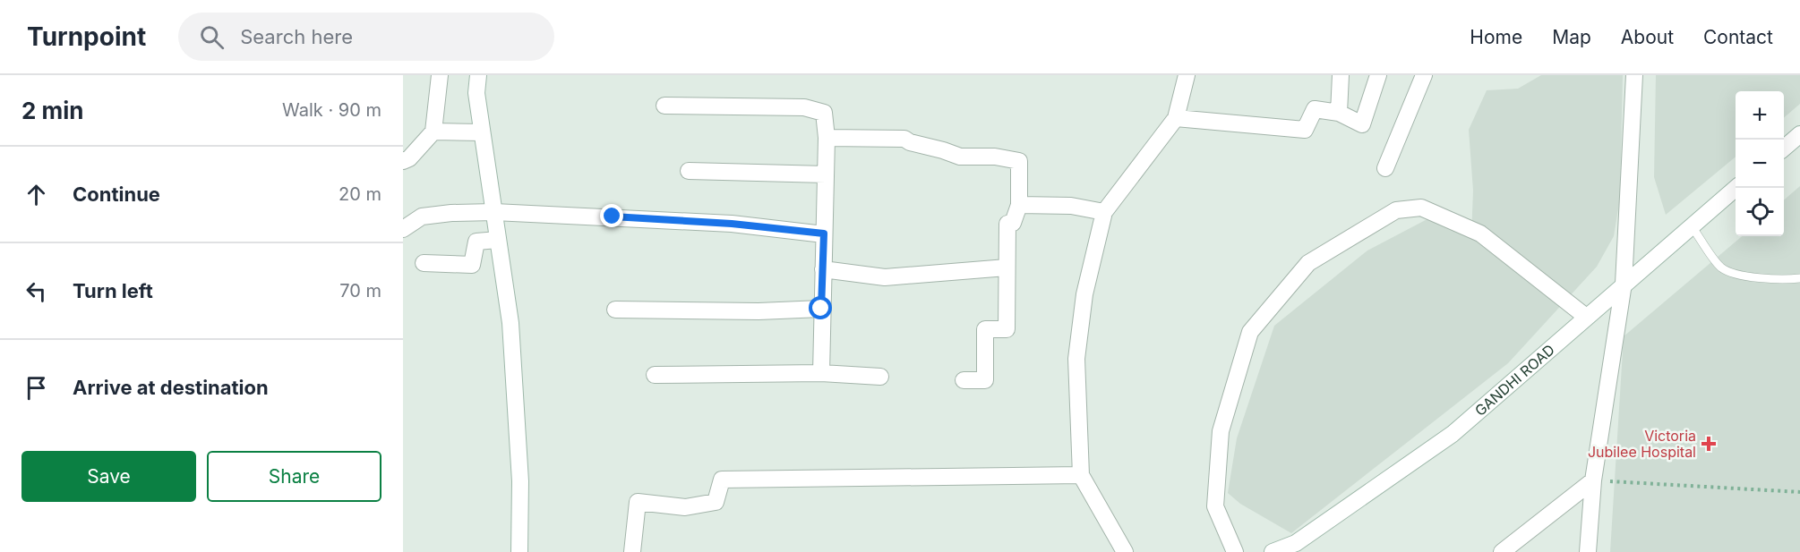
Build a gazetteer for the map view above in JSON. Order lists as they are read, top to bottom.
{
  "streets": {
    "street": ["GANDHI ROAD"]
  },
  "places": {
    "health": ["Victoria Jubilee Hospital"]
  },
  "page": {
    "header": "Turnpoint",
    "search": "Search here",
    "nav": [
      "Home",
      "Map",
      "About",
      "Contact"
    ],
    "heading": ["2 min", "Walk · 90 m"],
    "map_buttons": ["+", "−"],
    "list": [
      ["Continue", "20 m"],
      ["Turn left", "70 m"],
      "Arrive at destination"
    ],
    "buttons": ["Save", "Share"]
  }
}
